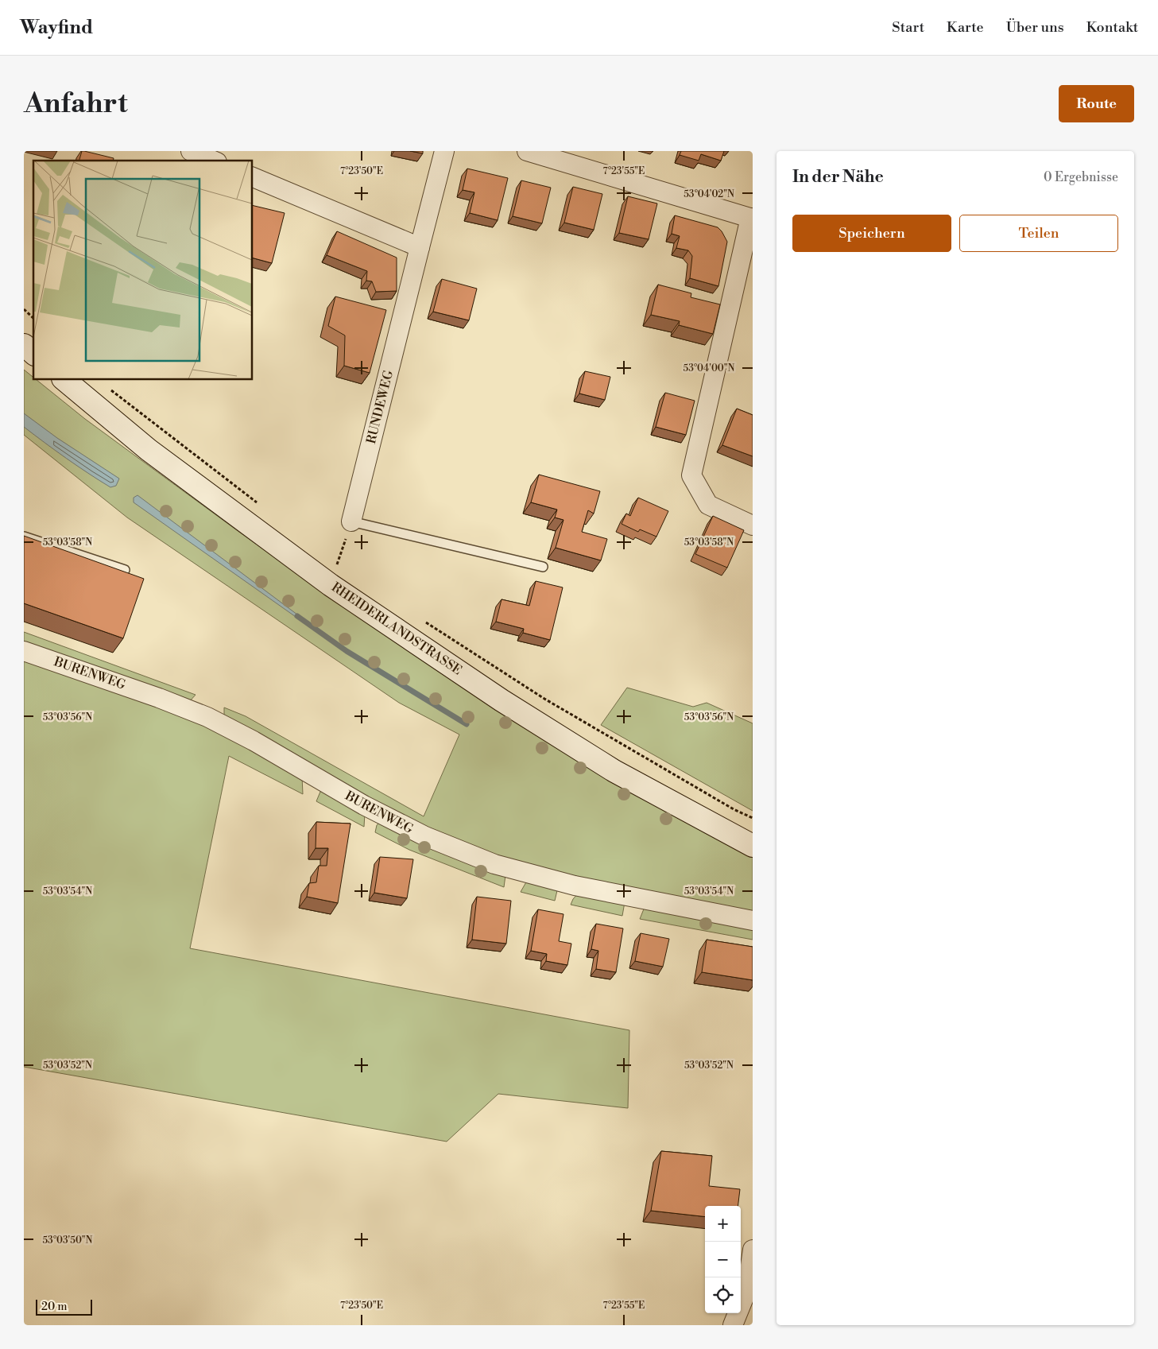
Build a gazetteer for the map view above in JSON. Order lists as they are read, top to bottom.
{
  "streets": {
    "main road": ["RHEIDERLANDSTRASSE"],
    "street": ["RUNDEWEG", "BURENWEG"]
  },
  "scale_bar": "20 m",
  "page": {
    "header": "Wayfind",
    "nav": [
      "Start",
      "Karte",
      "Über uns",
      "Kontakt"
    ],
    "buttons": [
      "Route",
      ["Speichern", "Teilen"]
    ],
    "title": "Anfahrt",
    "heading": ["In der Nähe", "0 Ergebnisse"],
    "map_buttons": ["+", "−"],
    "scale": "20 m"
  },
  "coordinates": [
    "7°23'50\"E",
    "7°23'55\"E",
    "53°04'02\"N",
    "53°04'00\"N",
    "53°03'58\"N",
    "53°03'56\"N",
    "53°03'54\"N",
    "53°03'52\"N",
    "53°03'50\"N"
  ]
}
